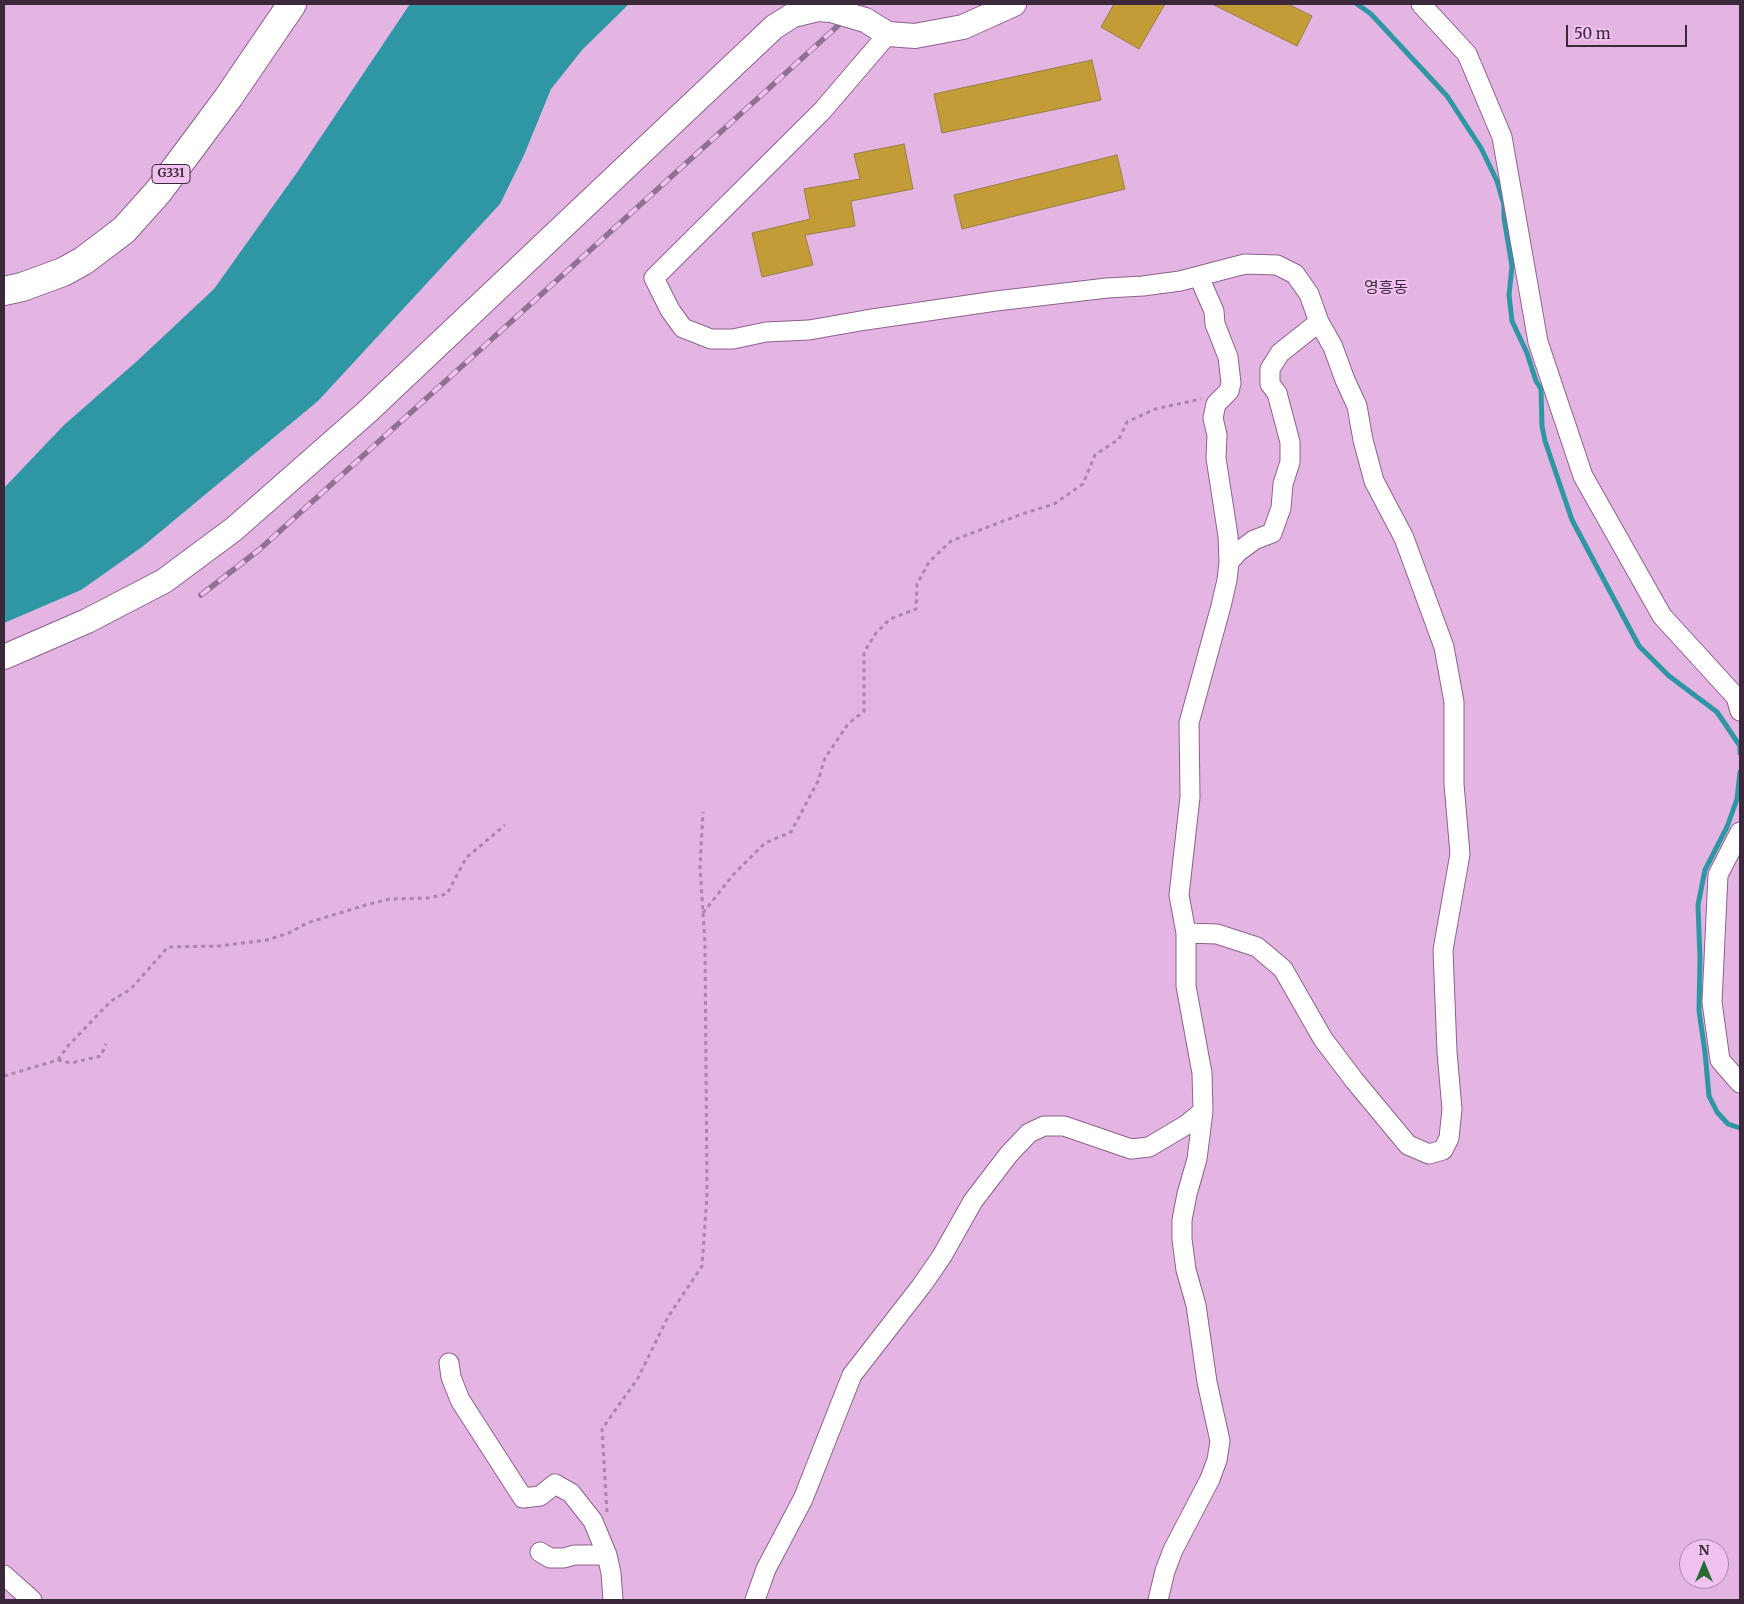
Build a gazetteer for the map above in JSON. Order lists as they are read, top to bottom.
{
  "streets": {
    "highway": ["G331"]
  },
  "districts": ["영흥동"],
  "scale_bar": "50 m",
  "north": "top"
}
